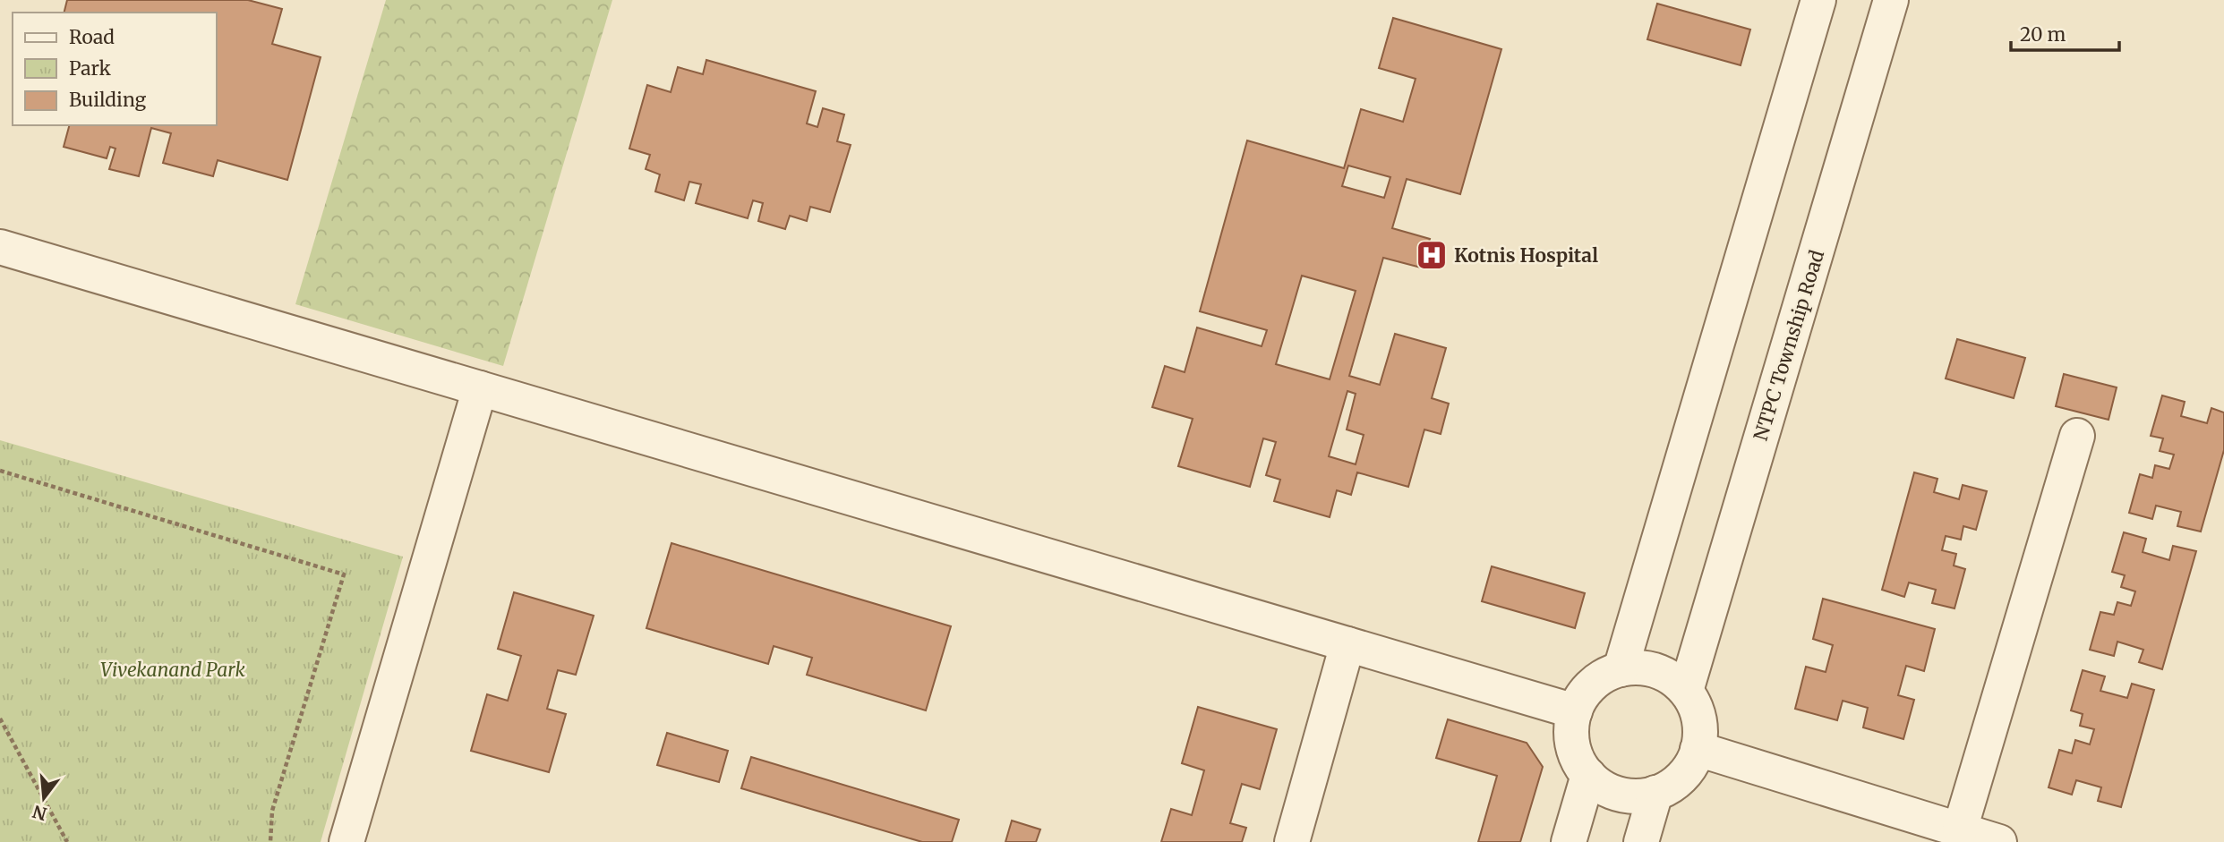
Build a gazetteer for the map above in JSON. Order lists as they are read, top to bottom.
{
  "streets": {
    "street": ["NTPC Township Road"]
  },
  "parks": ["Vivekanand Park"],
  "places": {
    "hospital": ["Kotnis Hospital"]
  },
  "legend": ["Road", "Park", "Building"],
  "scale_bar": "20 m",
  "north": "bottom"
}
